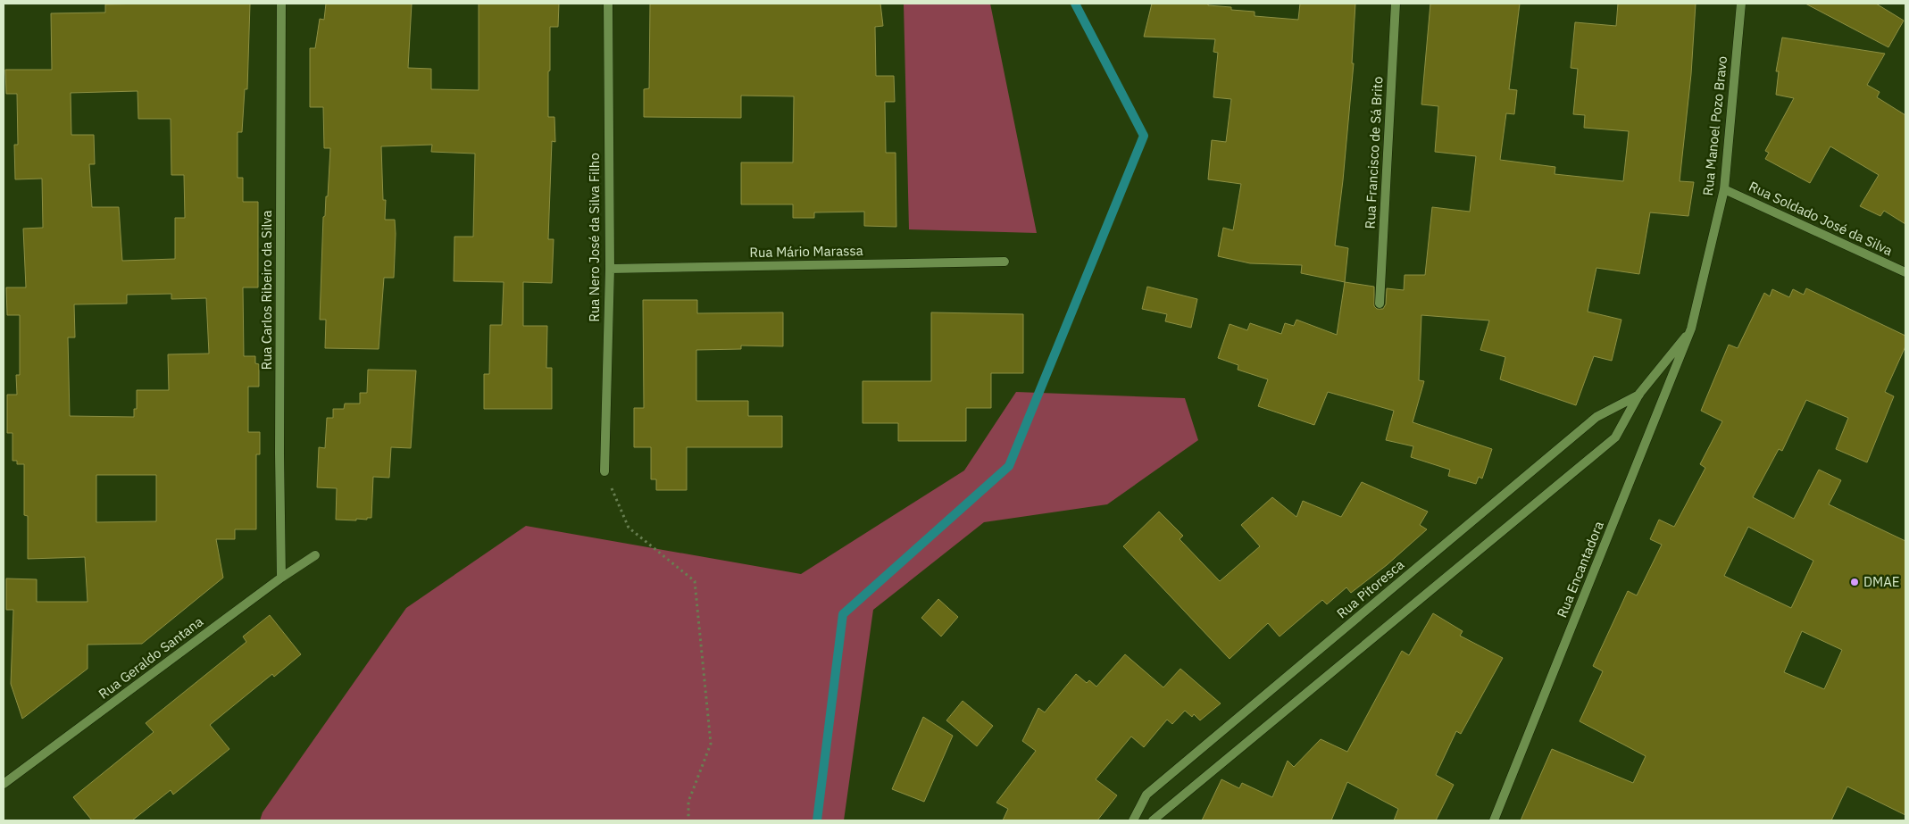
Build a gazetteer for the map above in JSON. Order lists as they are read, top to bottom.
{
  "streets": {
    "street": [
      "Rua Manoel Pozo Bravo",
      "Rua Francisco de Sá Brito",
      "Rua Soldado José da Silva",
      "Rua Nero José da Silva Filho",
      "Rua Mário Marassa",
      "Rua Carlos Ribeiro da Silva",
      "Rua Encantadora",
      "Rua Pitoresca",
      "Rua Geraldo Santana"
    ]
  },
  "crossings": [
    ["Rua Manoel Pozo Bravo", "Rua Soldado José da Silva"],
    ["Rua Manoel Pozo Bravo", "Rua Encantadora"],
    ["Rua Manoel Pozo Bravo", "Rua Pitoresca"],
    ["Rua Nero José da Silva Filho", "Rua Mário Marassa"],
    ["Rua Carlos Ribeiro da Silva", "Rua Geraldo Santana"],
    ["Rua Encantadora", "Rua Pitoresca"]
  ],
  "places": ["DMAE"]
}
